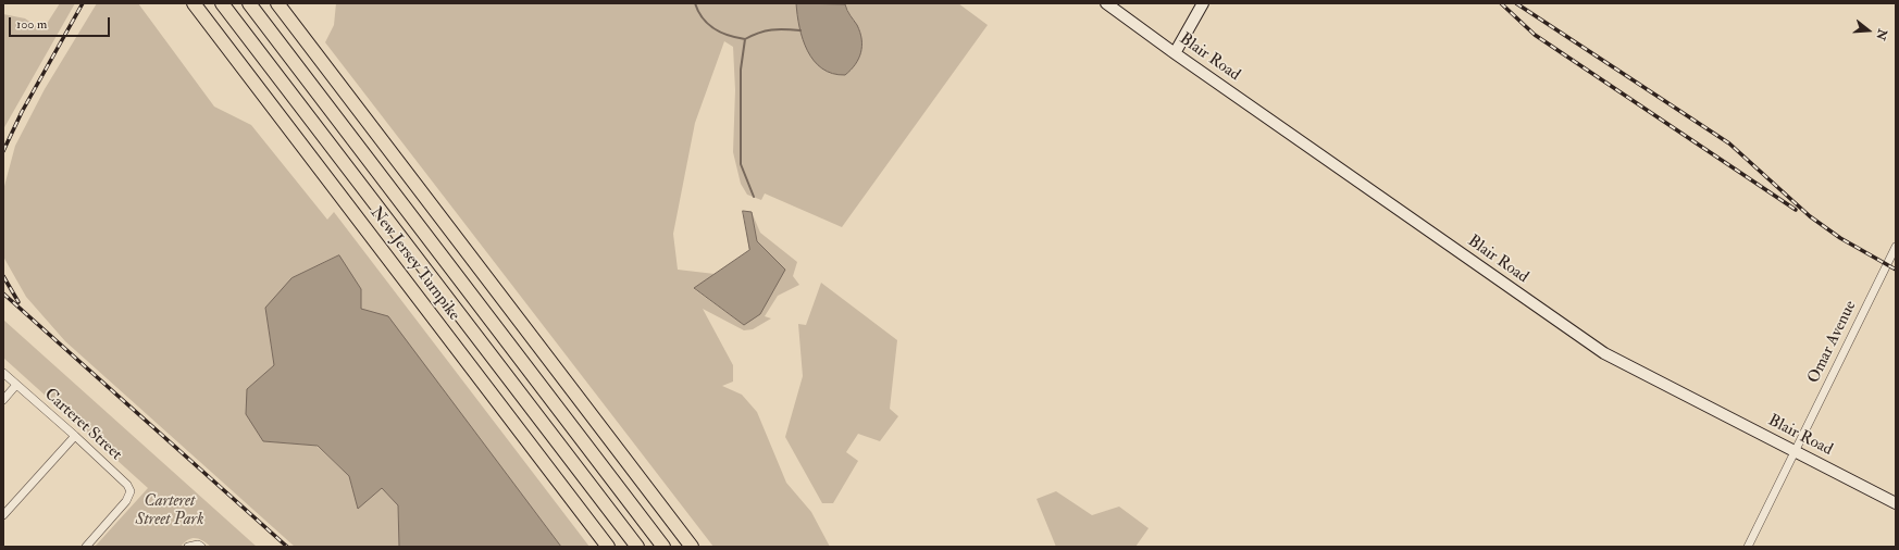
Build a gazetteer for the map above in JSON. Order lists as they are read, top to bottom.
{
  "streets": {
    "highway": ["New Jersey Turnpike"],
    "street": ["Blair Road", "Omar Avenue", "Carteret Street"]
  },
  "crossings": [
    ["Blair Road", "Omar Avenue"]
  ],
  "parks": ["Carteret Street Park"],
  "scale_bar": "100 m",
  "north": "right"
}
